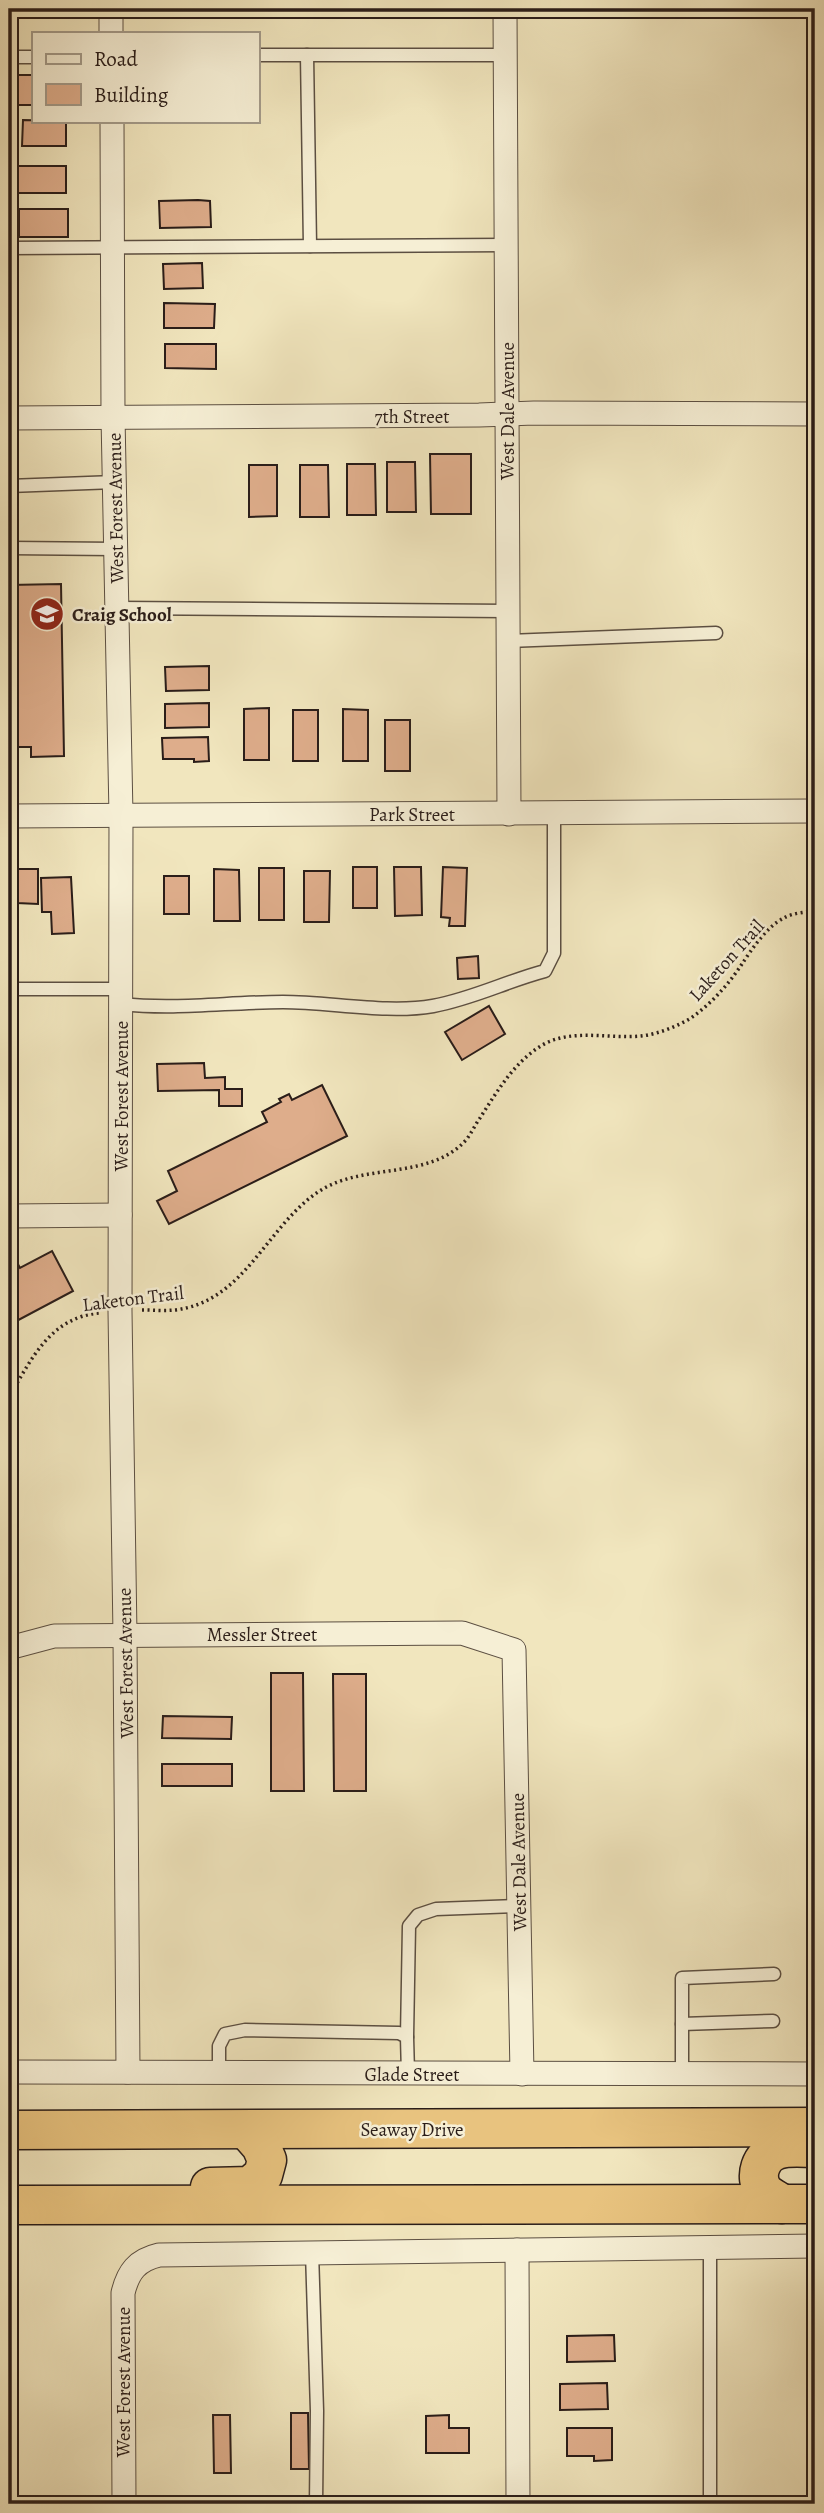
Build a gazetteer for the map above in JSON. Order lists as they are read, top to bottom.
{
  "streets": {
    "highway": ["Seaway Drive"],
    "street": [
      "West Dale Avenue",
      "7th Street",
      "West Forest Avenue",
      "Park Street",
      "Messler Street",
      "Glade Street"
    ],
    "path": ["Laketon Trail"]
  },
  "crossings": [
    ["West Dale Avenue", "7th Street"],
    ["West Dale Avenue", "Park Street"],
    ["West Dale Avenue", "Messler Street"],
    ["West Dale Avenue", "Glade Street"],
    ["7th Street", "West Forest Avenue"],
    ["West Forest Avenue", "Park Street"],
    ["West Forest Avenue", "Laketon Trail"],
    ["West Forest Avenue", "Messler Street"],
    ["West Forest Avenue", "Glade Street"]
  ],
  "places": {
    "school or university": ["Craig School"]
  },
  "legend": ["Road", "Building"]
}
